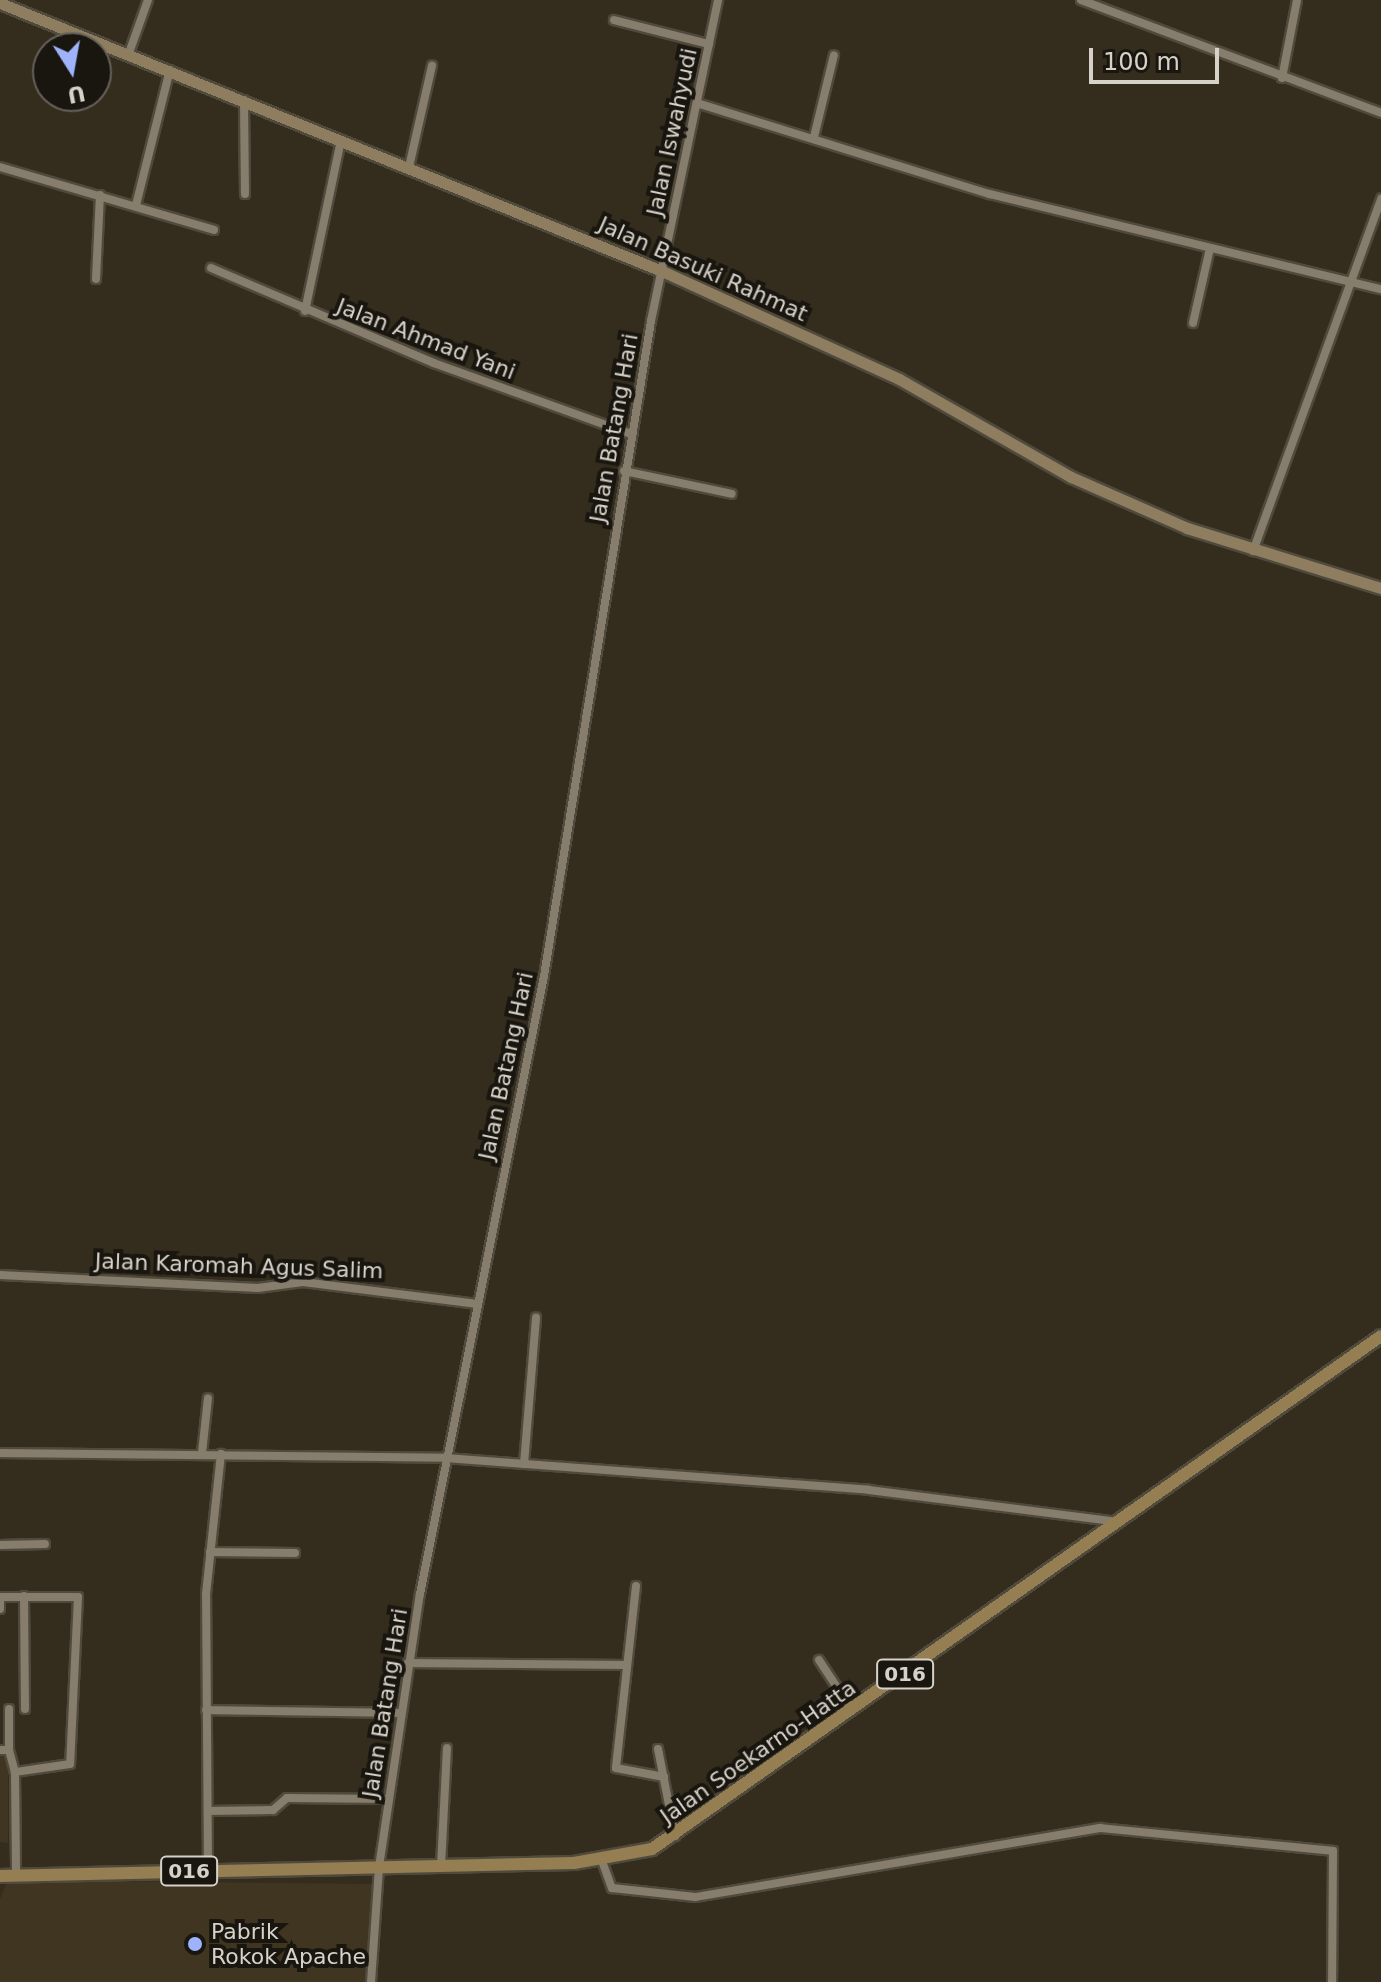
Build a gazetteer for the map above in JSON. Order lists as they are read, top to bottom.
{
  "streets": {
    "main road": ["Jalan Basuki Rahmat", "016", "Jalan Soekarno-Hatta"],
    "street": [
      "Jalan Iswahyudi",
      "Jalan Ahmad Yani",
      "Jalan Batang Hari",
      "Jalan Karomah Agus Salim"
    ]
  },
  "crossings": [
    ["Jalan Iswahyudi", "Jalan Basuki Rahmat"],
    ["Jalan Iswahyudi", "Jalan Batang Hari"],
    ["Jalan Basuki Rahmat", "Jalan Batang Hari"],
    ["Jalan Ahmad Yani", "Jalan Batang Hari"],
    ["Jalan Batang Hari", "Jalan Karomah Agus Salim"],
    ["Jalan Batang Hari", "Jalan Soekarno-Hatta"]
  ],
  "places": ["Pabrik Rokok Apache"],
  "scale_bar": "100 m",
  "north": "bottom"
}
